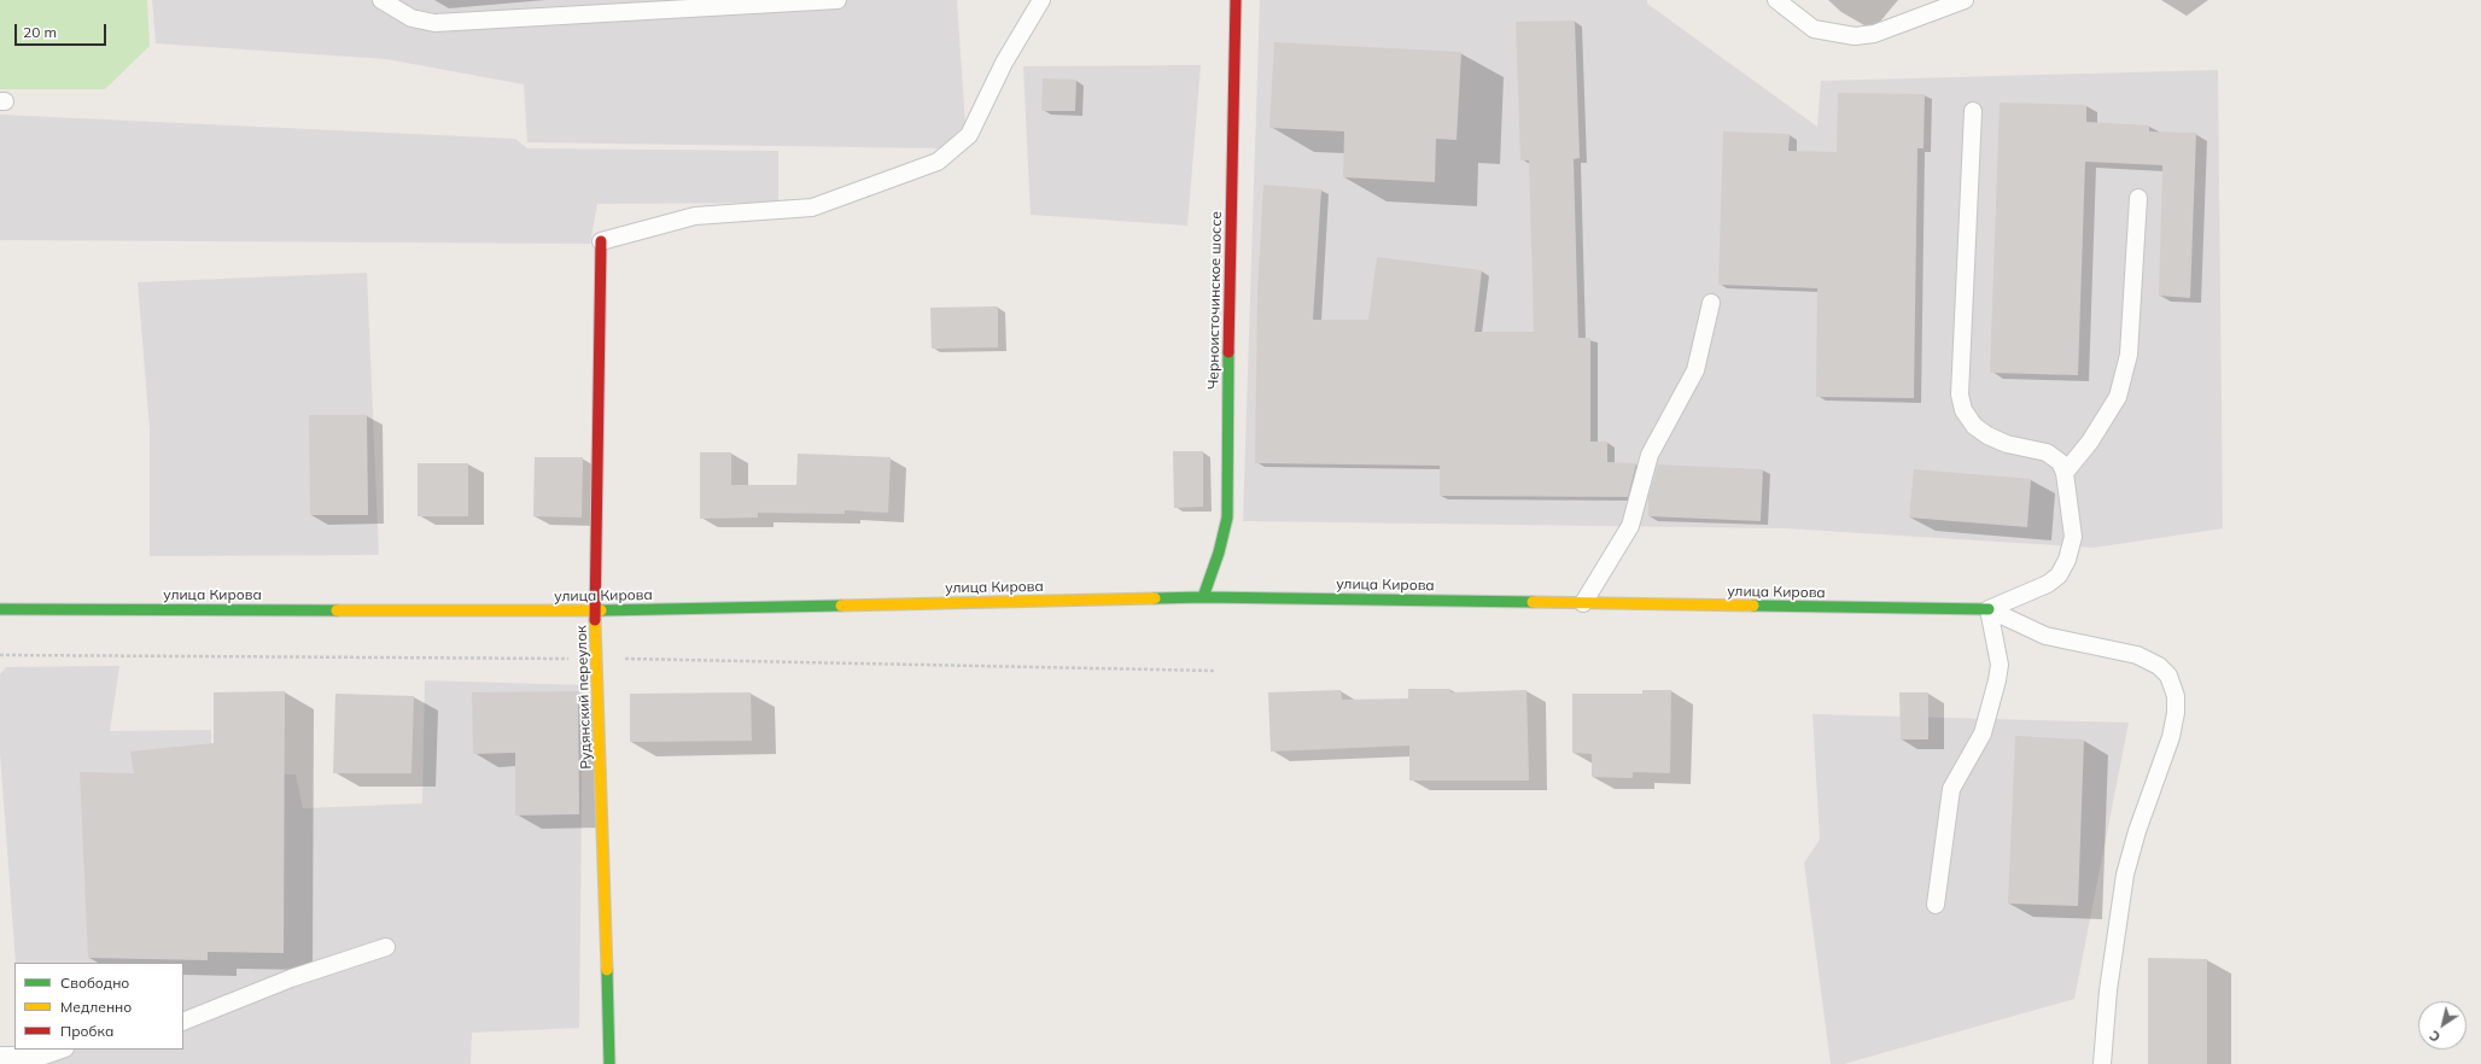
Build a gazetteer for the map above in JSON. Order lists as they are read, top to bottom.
{
  "streets": {
    "main road": ["Черноисточинское шоссе", "улица Кирова", "Рудянский переулок"]
  },
  "crossings": [
    ["Черноисточинское шоссе", "улица Кирова"],
    ["улица Кирова", "Рудянский переулок"]
  ],
  "legend": ["Свободно", "Медленно", "Пробка"],
  "scale_bar": "20 m",
  "north": "bottom left"
}
